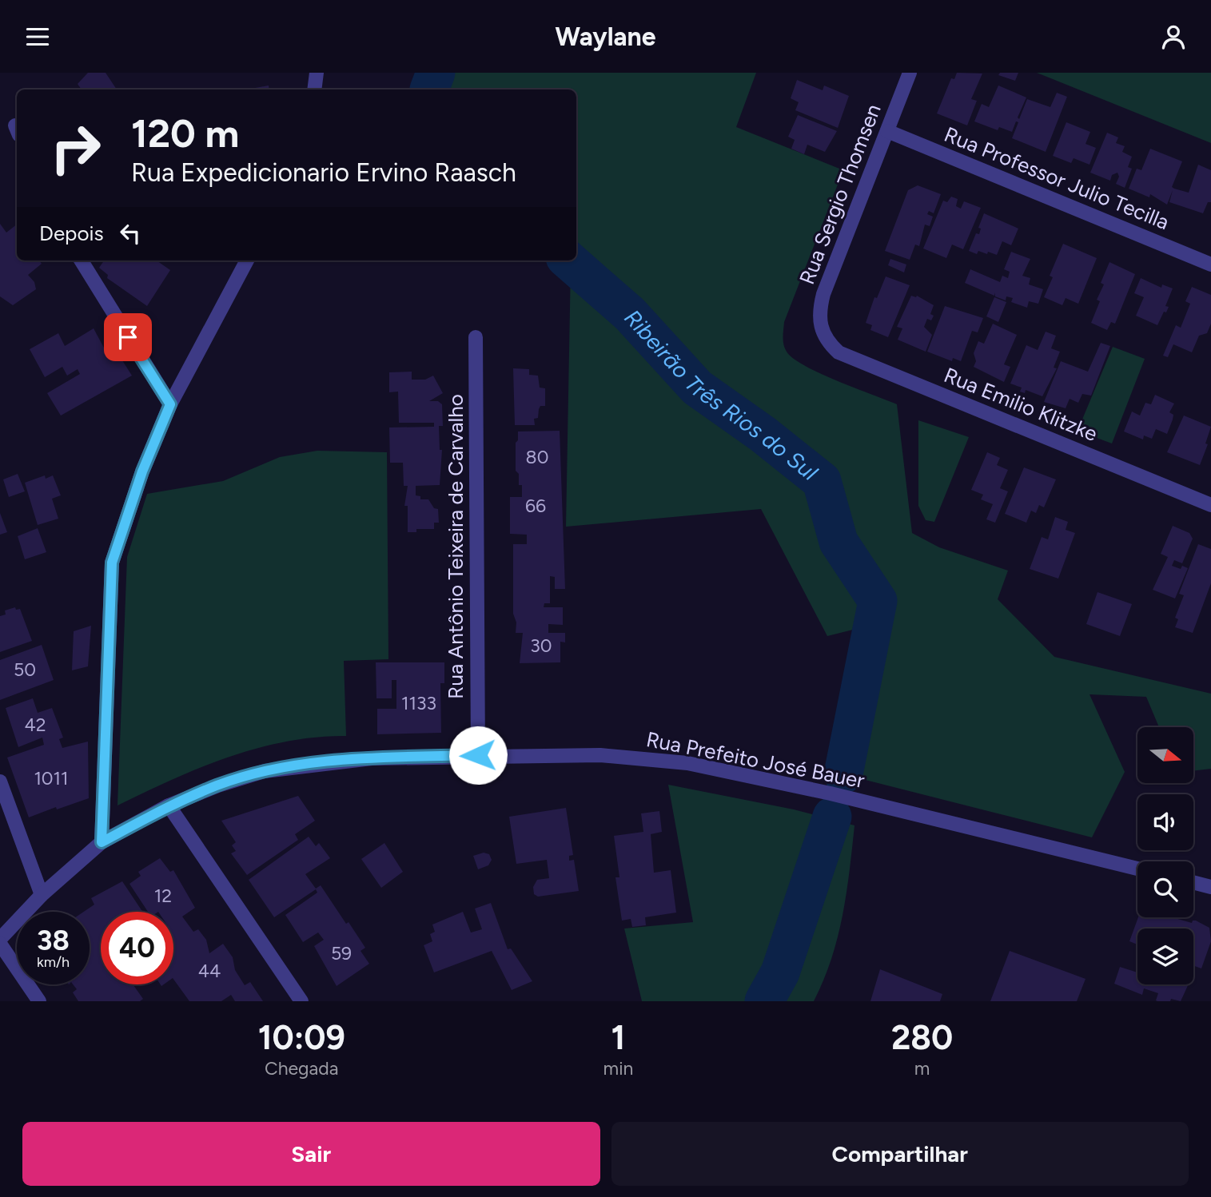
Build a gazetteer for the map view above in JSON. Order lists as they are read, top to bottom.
{
  "streets": {
    "street": [
      "Rua Professor Julio Tecilla",
      "Rua Sergio Thomsen",
      "Rua Emilio Klitzke",
      "Rua Antônio Teixeira de Carvalho",
      "Rua Prefeito José Bauer"
    ]
  },
  "crossings": [
    ["Rua Professor Julio Tecilla", "Rua Sergio Thomsen"],
    ["Rua Sergio Thomsen", "Rua Emilio Klitzke"],
    ["Rua Antônio Teixeira de Carvalho", "Rua Prefeito José Bauer"]
  ],
  "water": ["Ribeirão Três Rios do Sul"],
  "house_numbers": [
    "80",
    "66",
    "30",
    "50",
    "1133",
    "42",
    "1011",
    "12",
    "59",
    "44"
  ],
  "north": "right",
  "page": {
    "header": "Waylane",
    "turn": ["120 m", "Rua Expedicionario Ervino Raasch"],
    "then": "Depois",
    "speed": "38 km/h",
    "limit": "40",
    "eta": [
      "10:09",
      "Chegada",
      "1",
      "min",
      "280",
      "m"
    ],
    "buttons": ["Sair", "Compartilhar"]
  }
}
